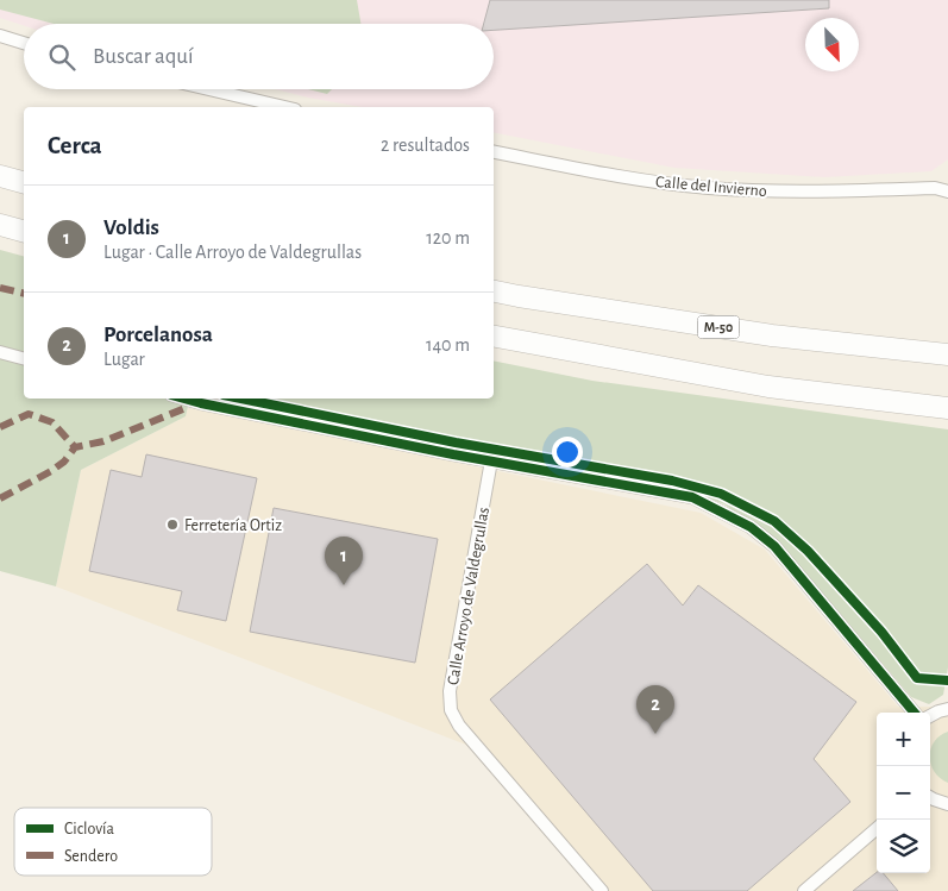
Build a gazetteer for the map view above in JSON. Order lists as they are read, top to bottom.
{
  "streets": {
    "highway": ["M-50"],
    "street": ["Calle del Invierno", "Calle Arroyo de Valdegrullas"]
  },
  "places": ["Ferretería Ortiz"],
  "legend": ["Ciclovía", "Sendero"],
  "north": "bottom right",
  "page": {
    "search": "Buscar aquí",
    "heading": ["Cerca", "2 resultados"],
    "list": [
      {
        "mark": "1",
        "name": "Voldis",
        "note": "Lugar · Calle Arroyo de Valdegrullas",
        "value": "120 m"
      },
      {
        "mark": "2",
        "name": "Porcelanosa",
        "note": "Lugar",
        "value": "140 m"
      }
    ],
    "pins": ["1", "2"],
    "map_buttons": ["+", "−"]
  }
}
